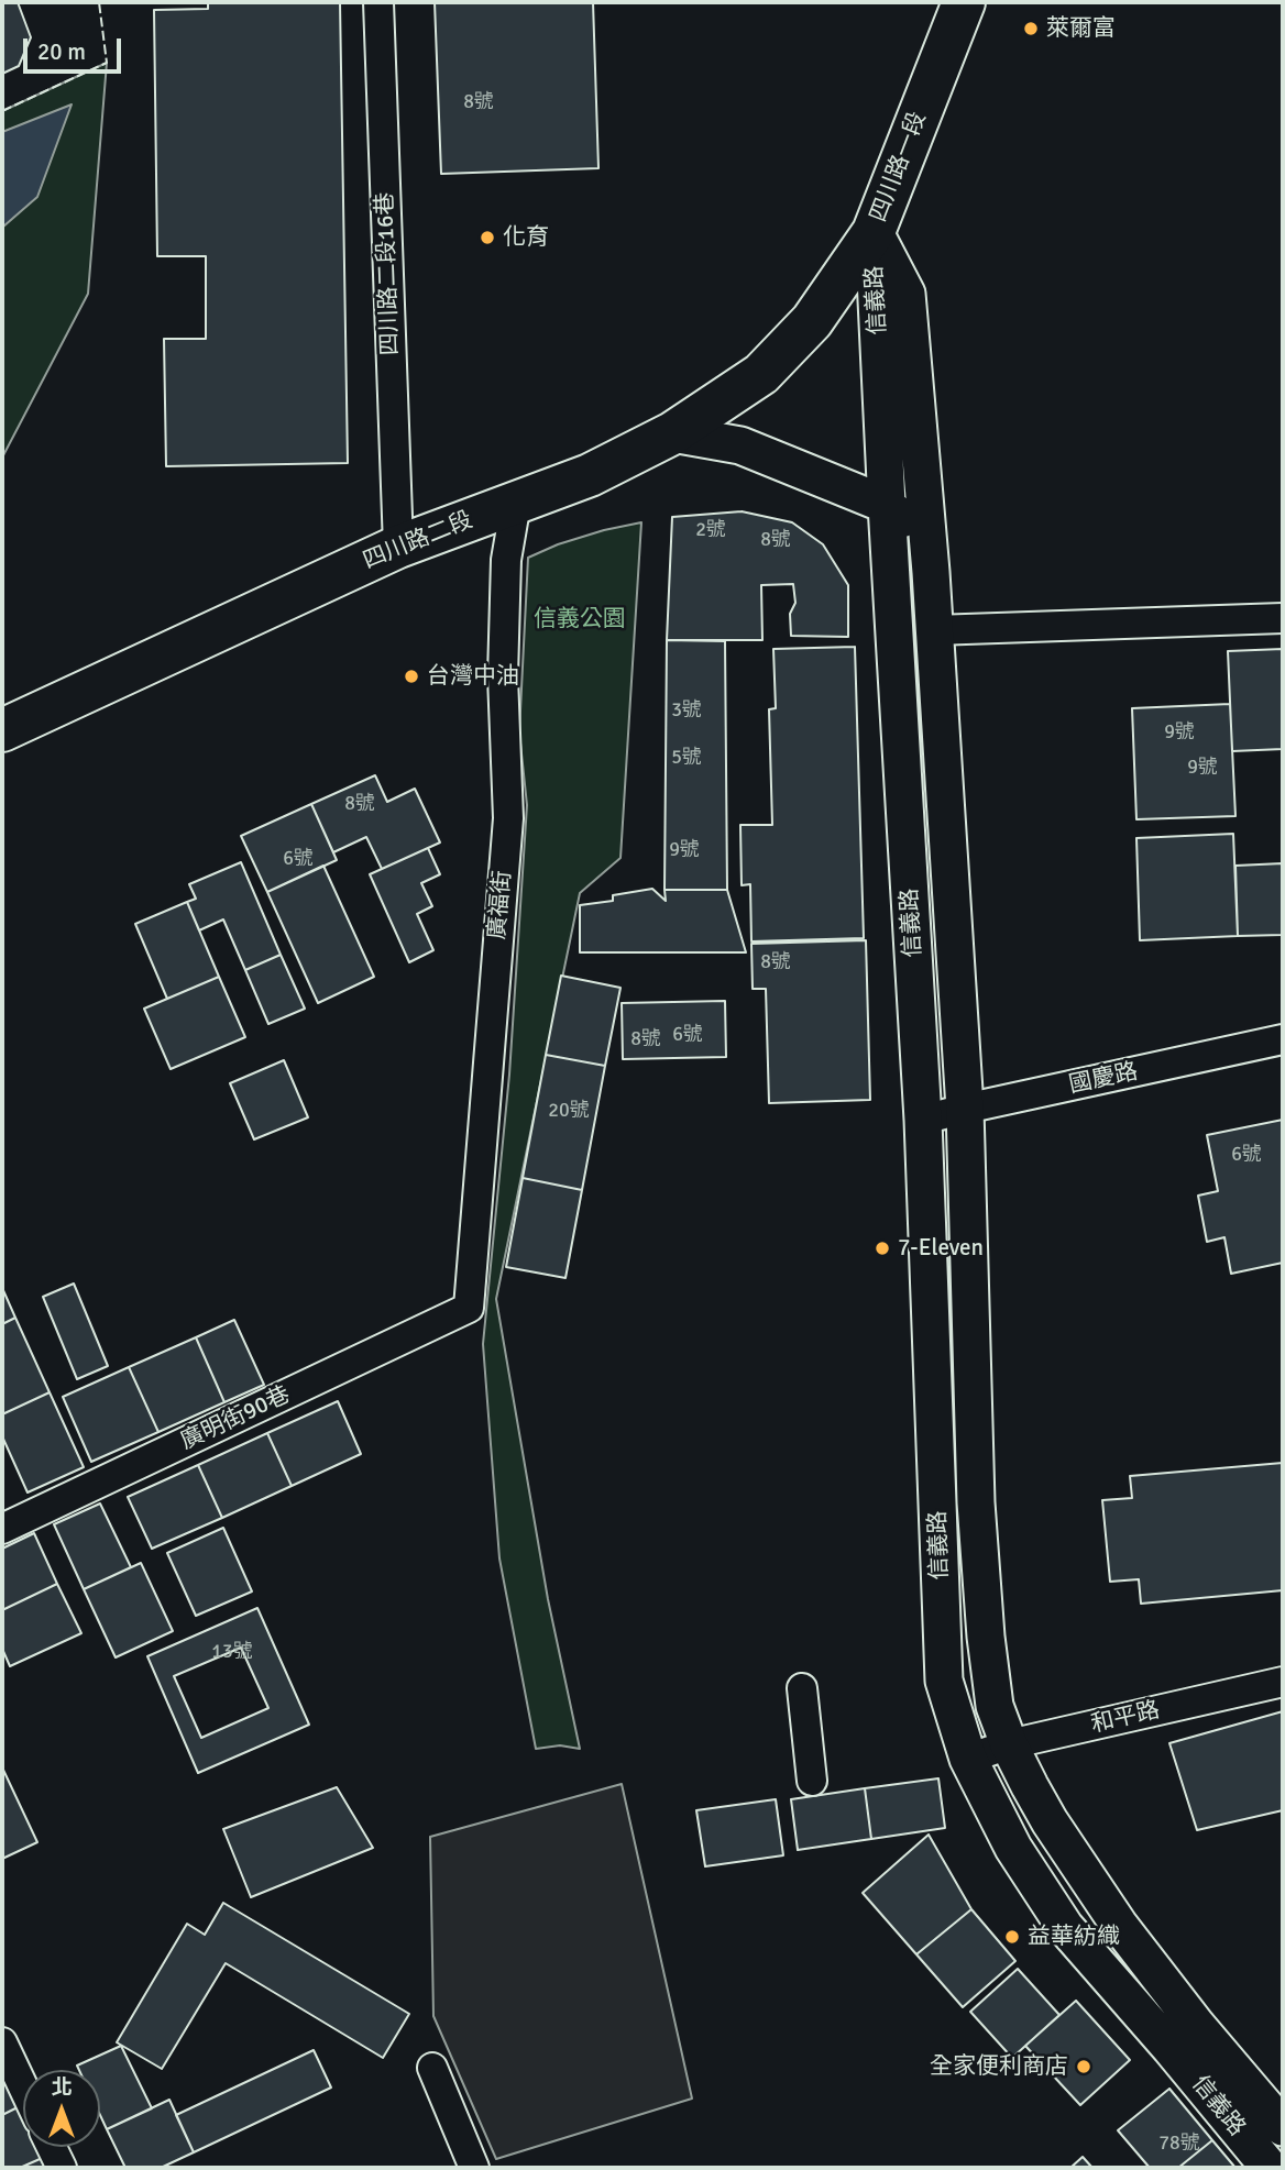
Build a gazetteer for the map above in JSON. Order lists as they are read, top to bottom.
{
  "streets": {
    "main road": ["四川路一段", "四川路二段"],
    "street": [
      "四川路二段16巷",
      "信義路",
      "廣福街",
      "國慶路",
      "廣明街90巷",
      "和平路"
    ]
  },
  "crossings": [
    ["四川路一段", "信義路"],
    ["四川路一段", "四川路二段"],
    ["四川路二段16巷", "四川路二段"],
    ["信義路", "國慶路"],
    ["信義路", "和平路"],
    ["四川路二段", "廣福街"],
    ["廣福街", "廣明街90巷"]
  ],
  "parks": ["信義公園"],
  "places": [
    "萊爾富",
    "化育",
    "台灣中油",
    "7-Eleven",
    "益華紡織",
    "全家便利商店"
  ],
  "house_numbers": [
    "8號",
    "2號",
    "8號",
    "3號",
    "9號",
    "5號",
    "9號",
    "8號",
    "9號",
    "6號",
    "8號",
    "6號",
    "8號",
    "20號",
    "6號",
    "13號",
    "78號"
  ],
  "scale_bar": "20 m",
  "north": "top"
}
